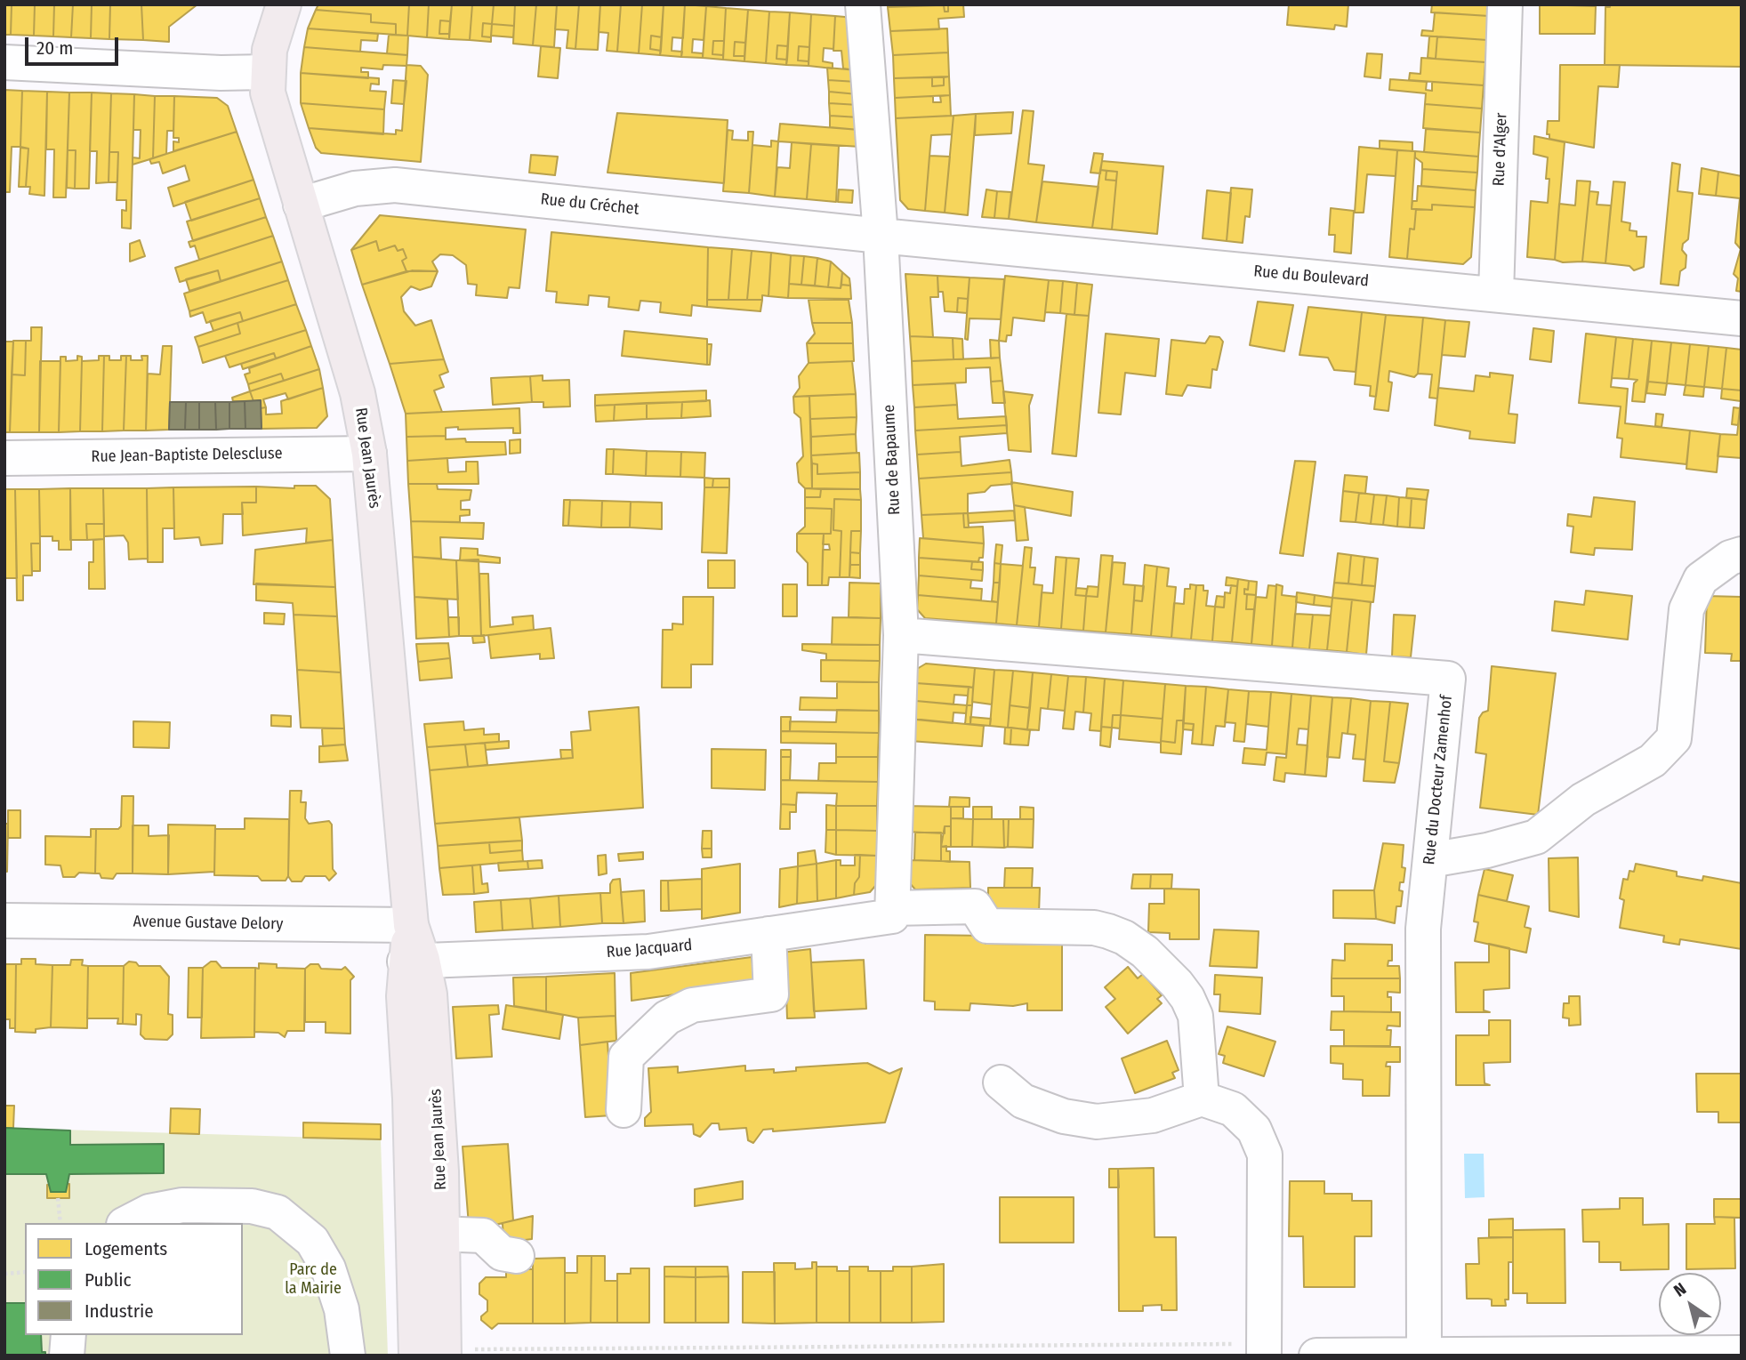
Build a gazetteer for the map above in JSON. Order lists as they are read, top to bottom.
{
  "streets": {
    "main road": ["Rue Jean Jaurès"],
    "street": [
      "Rue d'Alger",
      "Rue du Créchet",
      "Rue du Boulevard",
      "Rue Jean-Baptiste Delescluse",
      "Rue de Bapaume",
      "Rue du Docteur Zamenhof",
      "Avenue Gustave Delory",
      "Rue Jacquard"
    ]
  },
  "crossings": [
    ["Rue d'Alger", "Rue du Boulevard"],
    ["Rue du Créchet", "Rue du Boulevard"],
    ["Rue du Créchet", "Rue Jean Jaurès"],
    ["Rue du Créchet", "Rue de Bapaume"],
    ["Rue du Boulevard", "Rue de Bapaume"],
    ["Rue Jean-Baptiste Delescluse", "Rue Jean Jaurès"],
    ["Rue Jean Jaurès", "Avenue Gustave Delory"],
    ["Rue Jean Jaurès", "Rue Jacquard"],
    ["Rue de Bapaume", "Rue du Docteur Zamenhof"],
    ["Rue de Bapaume", "Rue Jacquard"]
  ],
  "parks": ["Parc de la Mairie"],
  "legend": ["Logements", "Public", "Industrie"],
  "scale_bar": "20 m",
  "north": "top left"
}
